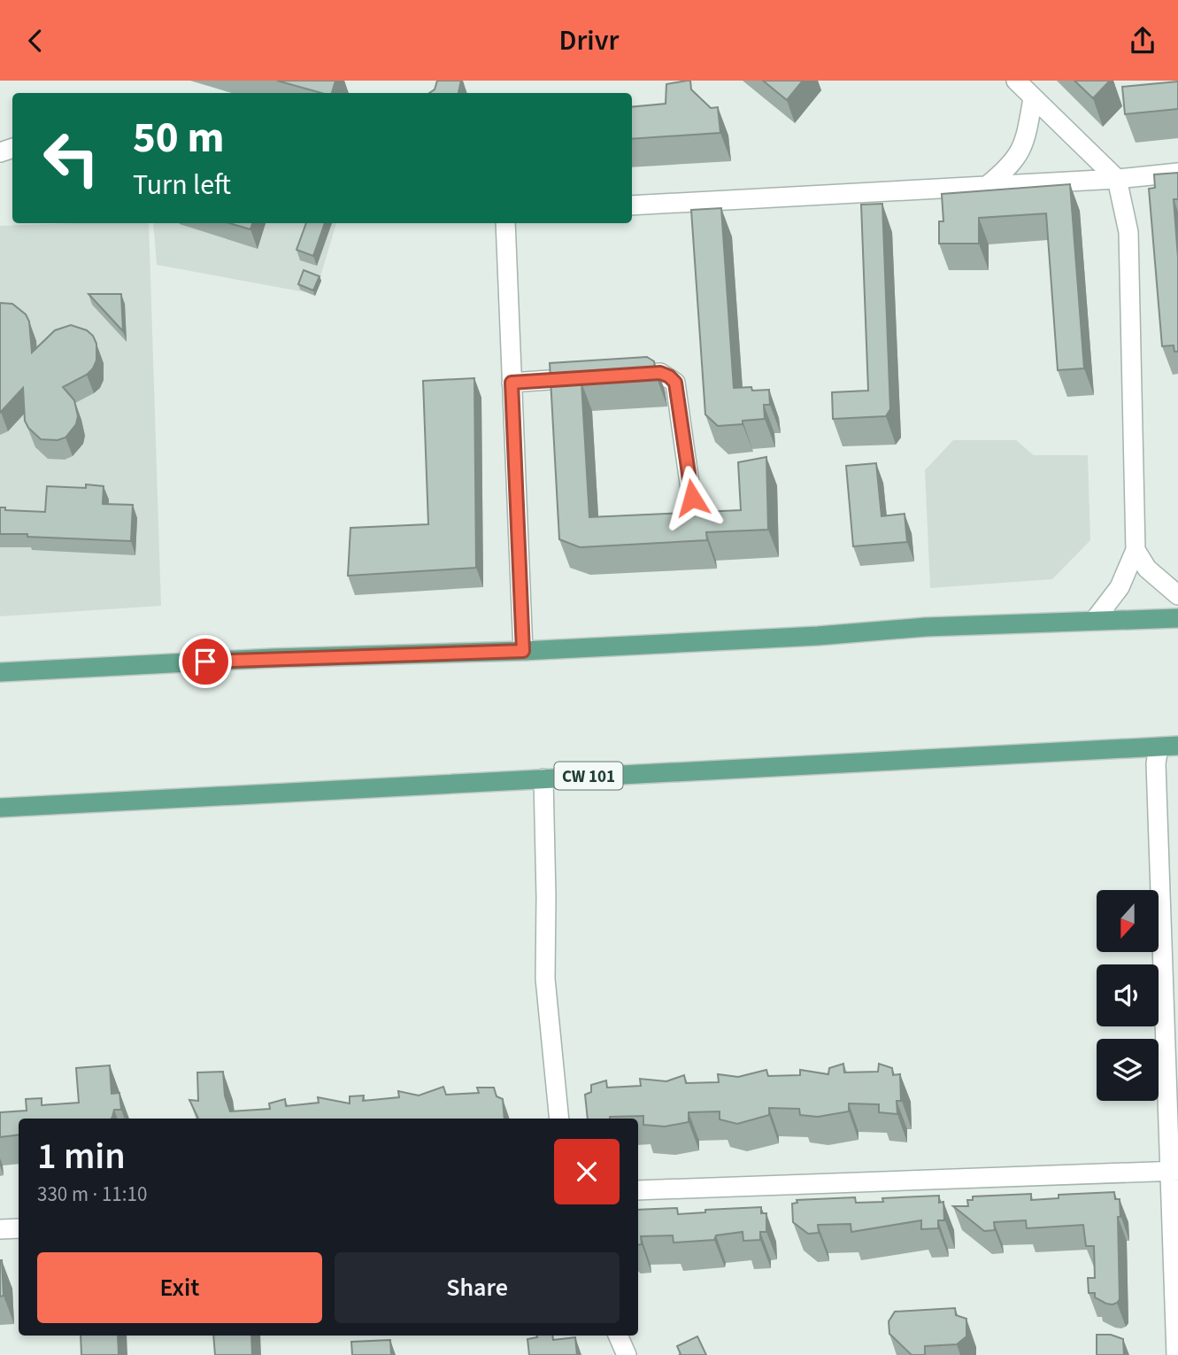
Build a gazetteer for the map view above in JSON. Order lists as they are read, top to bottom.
{
  "streets": {
    "main road": ["CW 101"]
  },
  "north": "bottom",
  "page": {
    "header": "Drivr",
    "turn": ["50 m", "Turn left"],
    "heading": ["1 min", "330 m · 11:10"],
    "buttons": ["Exit", "Share"]
  }
}
